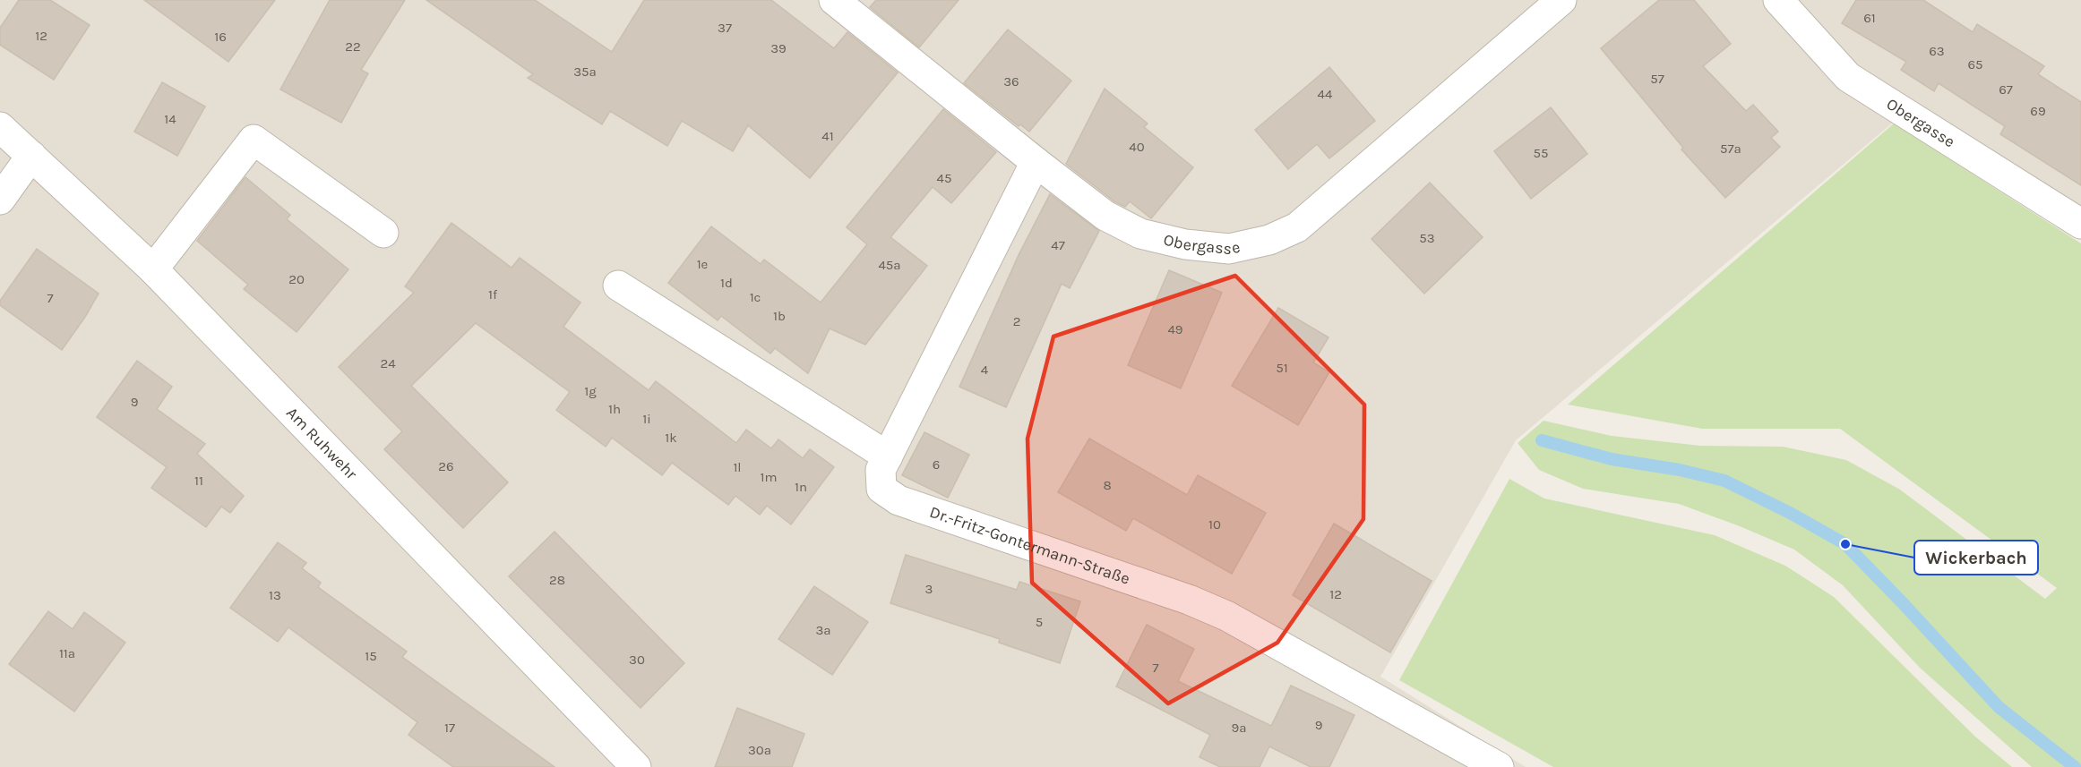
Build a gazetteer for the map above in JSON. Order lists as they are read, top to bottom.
{
  "streets": {
    "street": ["Obergasse", "Am Ruhwehr", "Dr.-Fritz-Gontermann-Straße"]
  },
  "crossings": [
    ["Obergasse", "Dr.-Fritz-Gontermann-Straße"]
  ],
  "places": ["Wickerbach"],
  "house_numbers": [
    "61",
    "37",
    "12",
    "16",
    "22",
    "39",
    "63",
    "65",
    "35a",
    "57",
    "36",
    "67",
    "44",
    "69",
    "14",
    "41",
    "40",
    "57a",
    "55",
    "45",
    "53",
    "47",
    "1e",
    "45a",
    "20",
    "1d",
    "1f",
    "1c",
    "7",
    "1b",
    "2",
    "49",
    "24",
    "51",
    "4",
    "1g",
    "9",
    "1h",
    "1i",
    "1k",
    "6",
    "26",
    "1l",
    "1m",
    "11",
    "8",
    "1n",
    "10",
    "28",
    "3",
    "12",
    "13",
    "5",
    "3a",
    "11a",
    "15",
    "30",
    "7",
    "9",
    "17",
    "9a",
    "30a"
  ]
}
